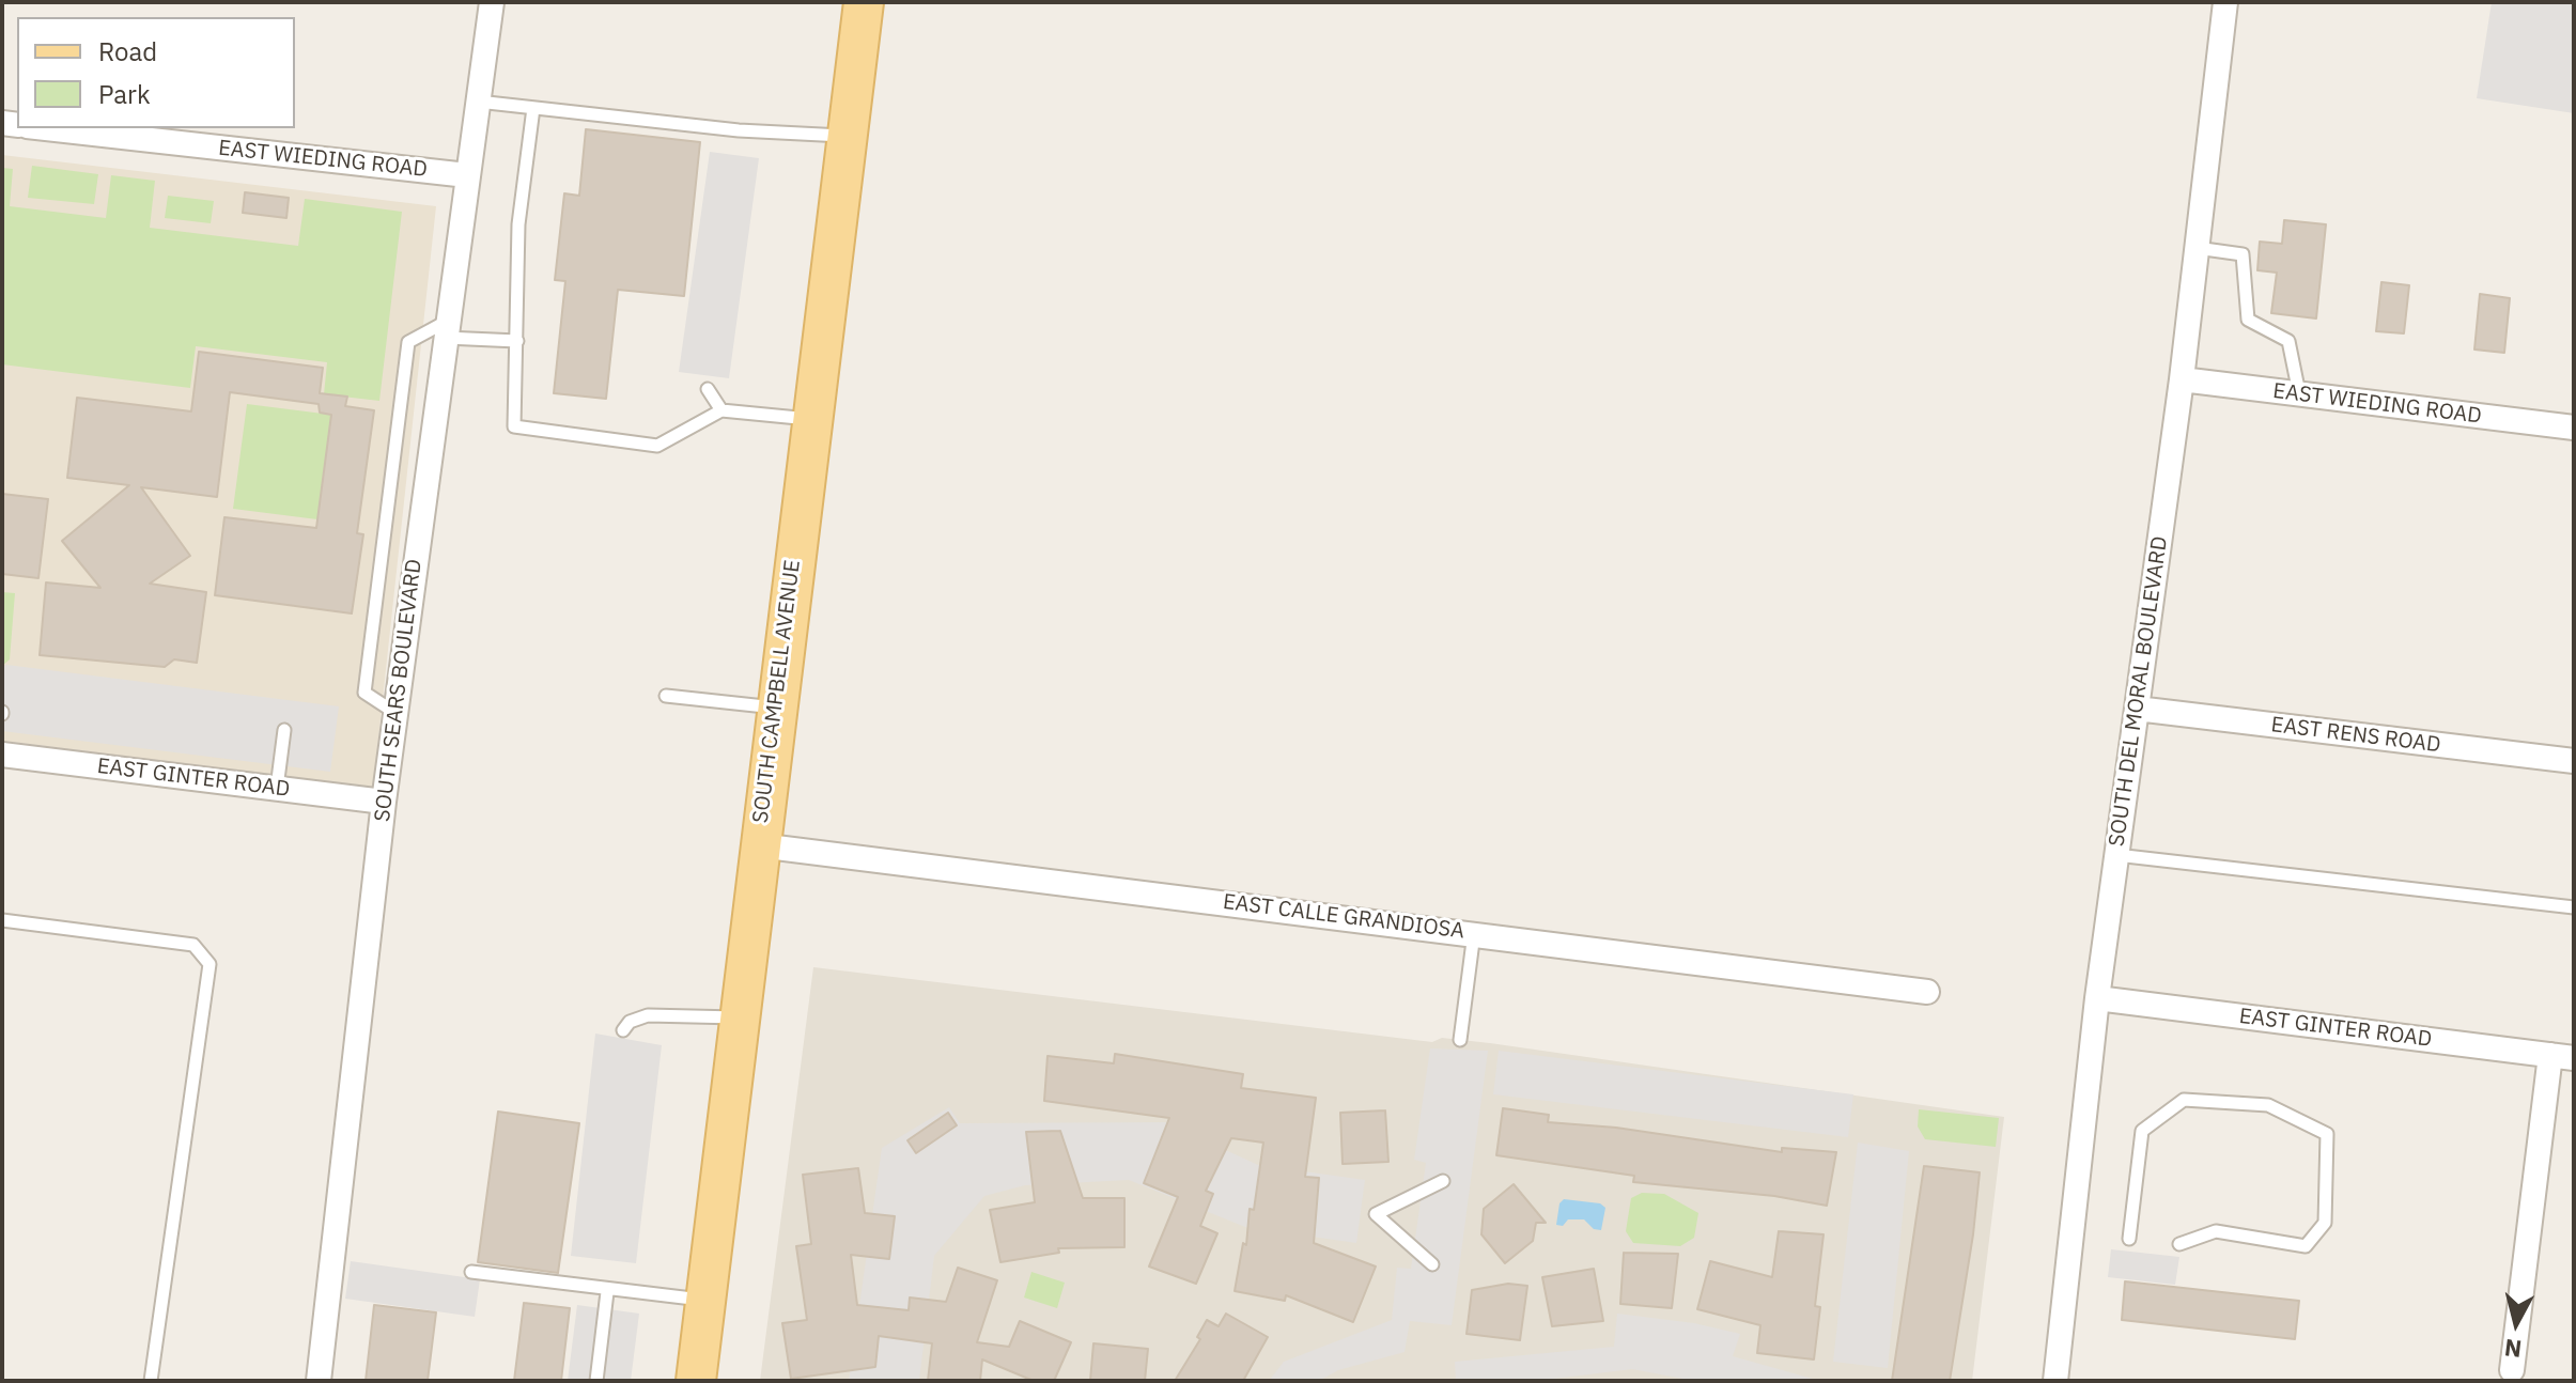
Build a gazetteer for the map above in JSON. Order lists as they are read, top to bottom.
{
  "streets": {
    "main road": ["SOUTH CAMPBELL AVENUE"],
    "street": [
      "EAST WIEDING ROAD",
      "SOUTH SEARS BOULEVARD",
      "SOUTH DEL MORAL BOULEVARD",
      "EAST RENS ROAD",
      "EAST GINTER ROAD",
      "EAST CALLE GRANDIOSA"
    ]
  },
  "crossings": [
    ["EAST WIEDING ROAD", "SOUTH SEARS BOULEVARD"],
    ["EAST WIEDING ROAD", "SOUTH DEL MORAL BOULEVARD"],
    ["SOUTH SEARS BOULEVARD", "EAST GINTER ROAD"],
    ["SOUTH CAMPBELL AVENUE", "EAST CALLE GRANDIOSA"],
    ["SOUTH DEL MORAL BOULEVARD", "EAST RENS ROAD"],
    ["SOUTH DEL MORAL BOULEVARD", "EAST GINTER ROAD"]
  ],
  "legend": ["Road", "Park"],
  "north": "bottom"
}
